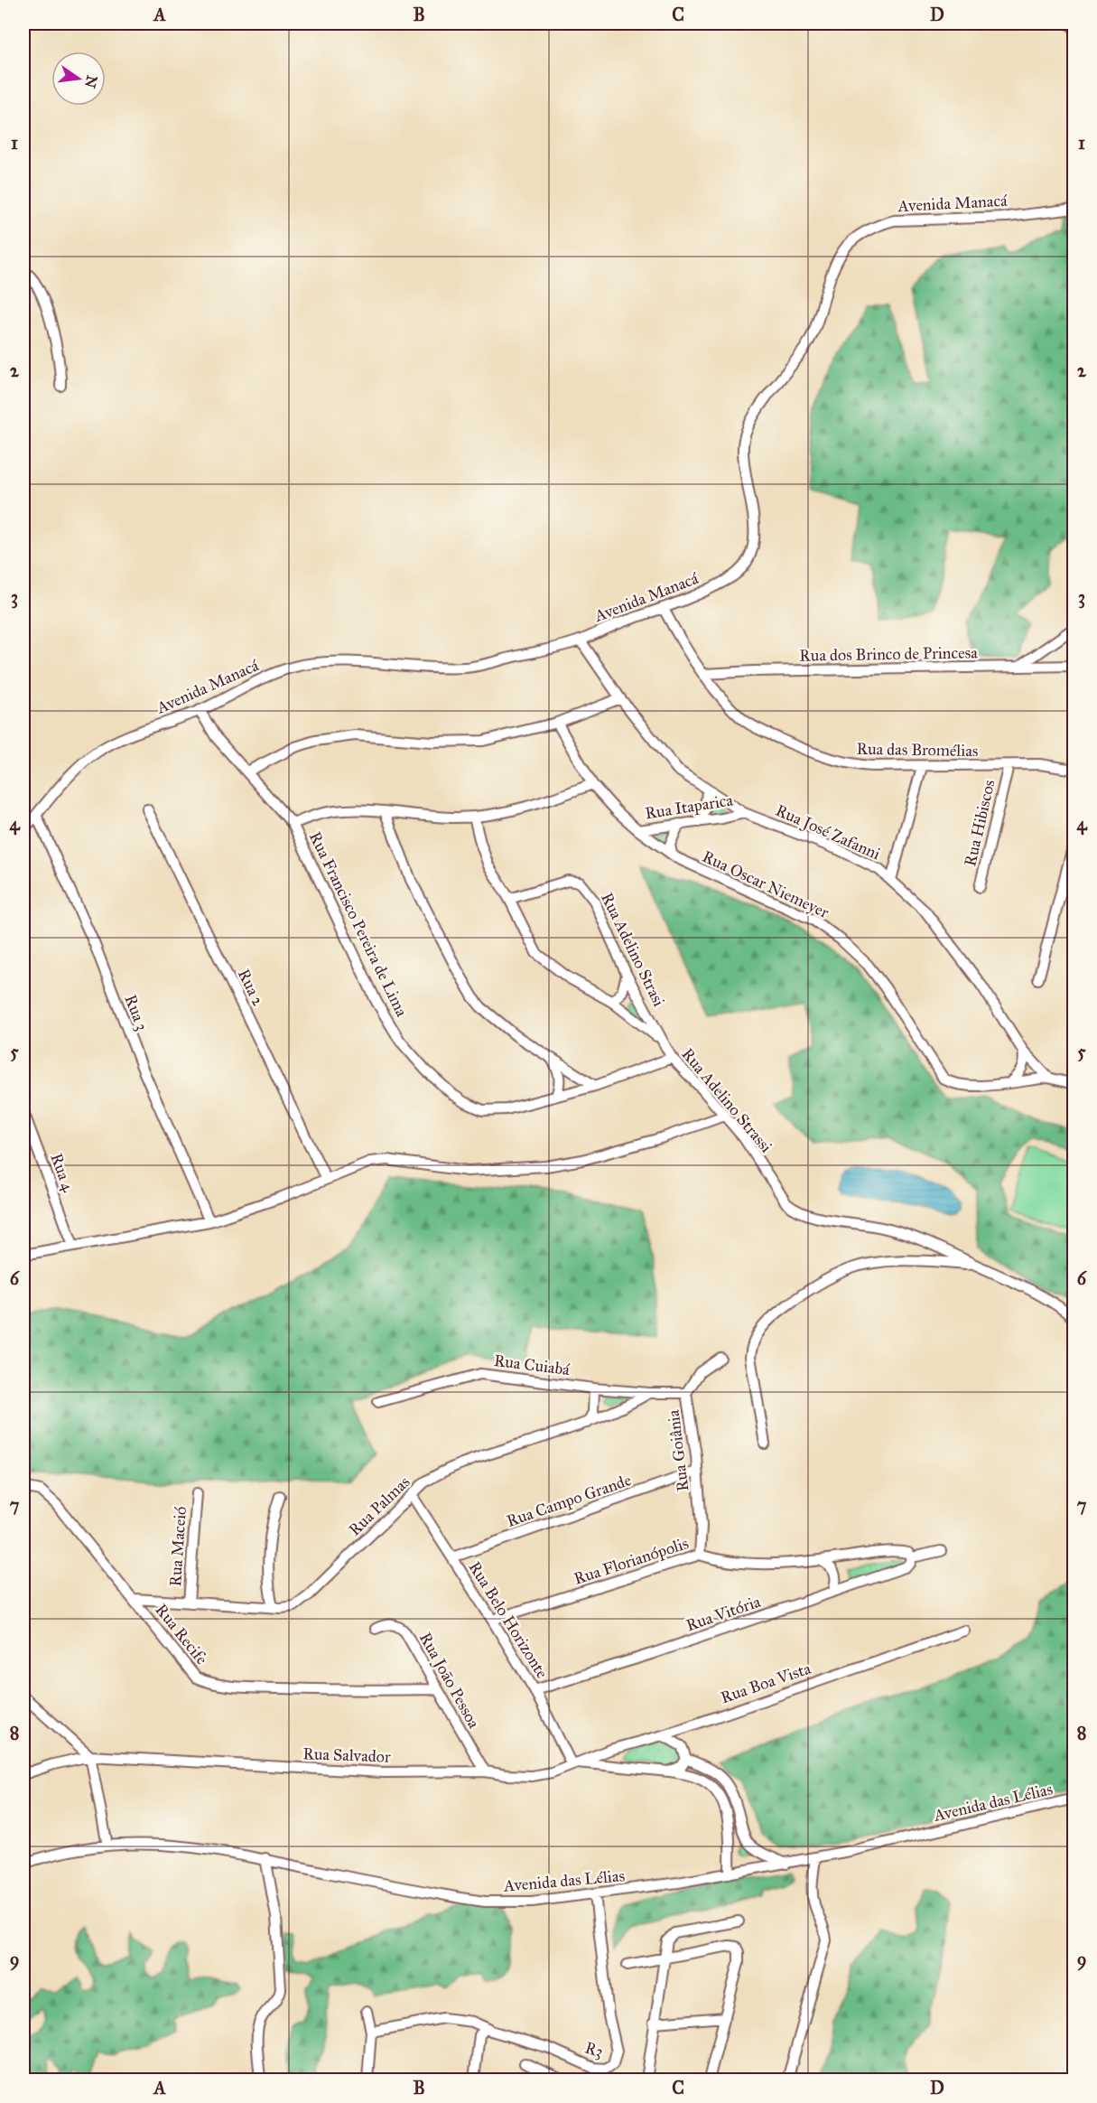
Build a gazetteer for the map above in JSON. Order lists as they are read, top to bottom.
{
  "streets": {
    "street": [
      "Avenida Manacá",
      "Rua dos Brinco de Princesa",
      "Rua das Bromélias",
      "Rua Itaparica",
      "Rua Hibiscos",
      "Rua José Zafanni",
      "Rua Oscar Niemeyer",
      "Rua Francisco Pereira de Lima",
      "Rua Adelino Strasi",
      "Rua 2",
      "Rua 3",
      "Rua Adelino Strassi",
      "Rua 4",
      "Rua Cuiabá",
      "Rua Goiânia",
      "Rua Campo Grande",
      "Rua Palmas",
      "Rua Maceió",
      "Rua Florianópolis",
      "Rua Vitória",
      "Rua Belo Horizonte",
      "Rua Recife",
      "Rua João Pessoa",
      "Rua Boa Vista",
      "Rua Salvador",
      "Avenida das Lélias",
      "R3"
    ]
  },
  "crossings": [
    ["Avenida Manacá", "Rua das Bromélias"],
    ["Avenida Manacá", "Rua José Zafanni"],
    ["Avenida Manacá", "Rua Francisco Pereira de Lima"],
    ["Avenida Manacá", "Rua 3"],
    ["Rua dos Brinco de Princesa", "Rua das Bromélias"],
    ["Rua das Bromélias", "Rua Hibiscos"],
    ["Rua Itaparica", "Rua José Zafanni"],
    ["Rua Itaparica", "Rua Oscar Niemeyer"],
    ["Rua José Zafanni", "Rua Oscar Niemeyer"],
    ["Rua Francisco Pereira de Lima", "Rua Adelino Strassi"],
    ["Rua Adelino Strasi", "Rua Adelino Strassi"],
    ["Rua Cuiabá", "Rua Goiânia"],
    ["Rua Cuiabá", "Rua Palmas"],
    ["Rua Goiânia", "Rua Campo Grande"],
    ["Rua Goiânia", "Rua Florianópolis"],
    ["Rua Campo Grande", "Rua Belo Horizonte"],
    ["Rua Palmas", "Rua Maceió"],
    ["Rua Palmas", "Rua Belo Horizonte"],
    ["Rua Palmas", "Rua Recife"],
    ["Rua Florianópolis", "Rua Vitória"],
    ["Rua Florianópolis", "Rua Belo Horizonte"],
    ["Rua Vitória", "Rua Belo Horizonte"],
    ["Rua Belo Horizonte", "Rua Boa Vista"],
    ["Rua Belo Horizonte", "Rua Salvador"],
    ["Rua Recife", "Rua João Pessoa"],
    ["Rua João Pessoa", "Rua Salvador"],
    ["Rua Boa Vista", "Rua Salvador"],
    ["Rua Salvador", "Avenida das Lélias"],
    ["Avenida das Lélias", "R3"]
  ],
  "north": "right",
  "grid": {
    "columns": [
      "A",
      "B",
      "C",
      "D"
    ],
    "rows": [
      "1",
      "2",
      "3",
      "4",
      "5",
      "6",
      "7",
      "8",
      "9"
    ]
  }
}
